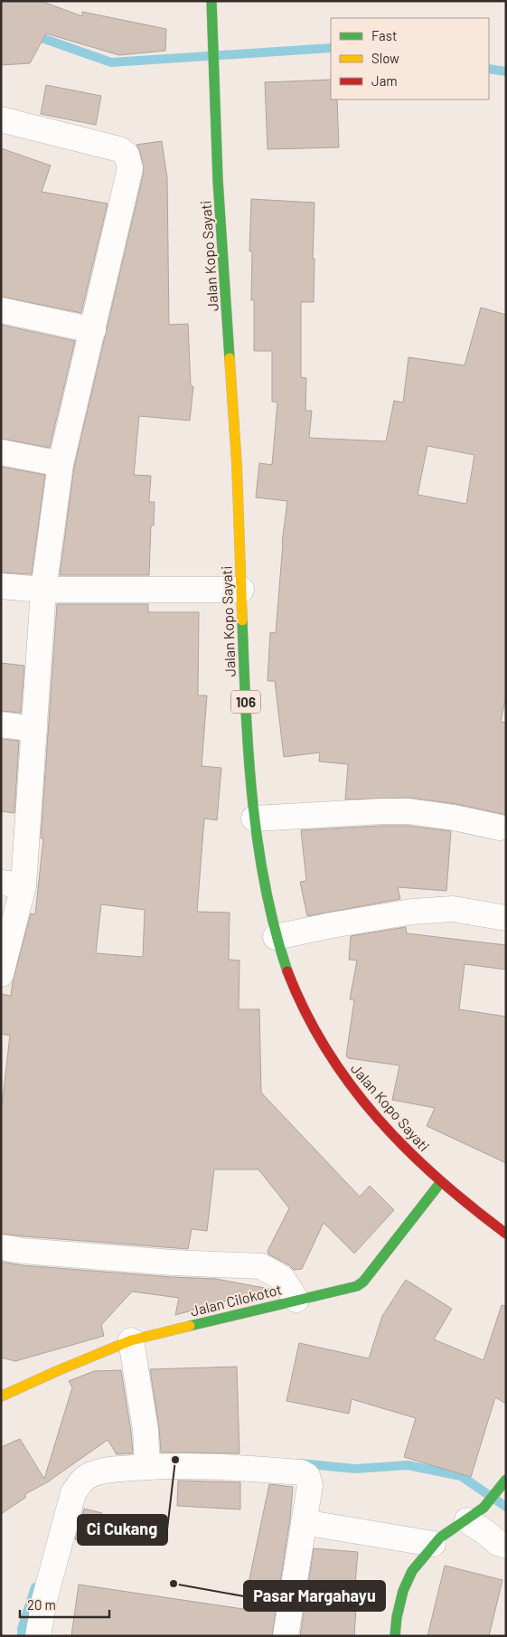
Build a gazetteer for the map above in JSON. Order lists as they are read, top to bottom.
{
  "streets": {
    "main road": ["Jalan Kopo Sayati", "106", "Jalan Cilokotot"]
  },
  "crossings": [
    ["Jalan Kopo Sayati", "Jalan Cilokotot"]
  ],
  "places": ["Ci Cukang", "Pasar Margahayu"],
  "legend": ["Fast", "Slow", "Jam"],
  "scale_bar": "20 m"
}
